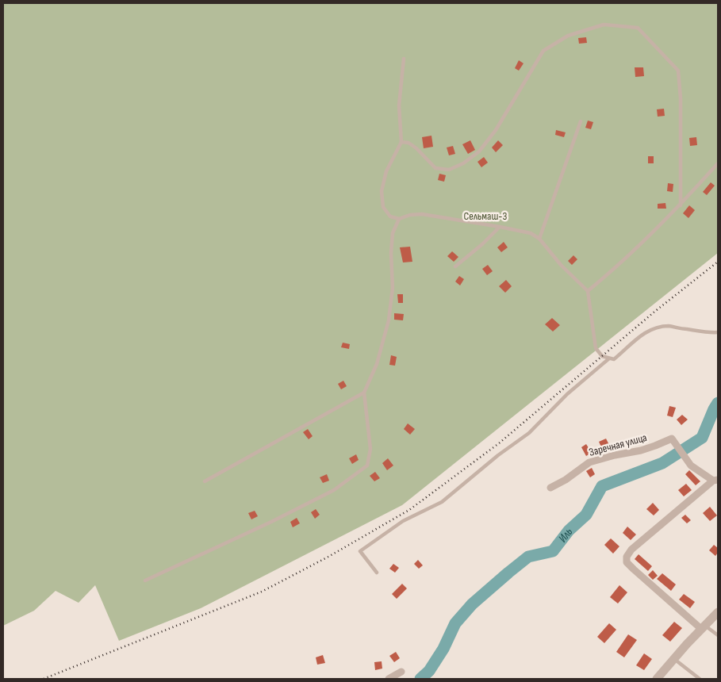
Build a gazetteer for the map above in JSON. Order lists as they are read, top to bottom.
{
  "streets": {
    "street": ["Заречная улица"]
  },
  "water": ["Иль"],
  "parks": ["Сельмаш-3"]
}
